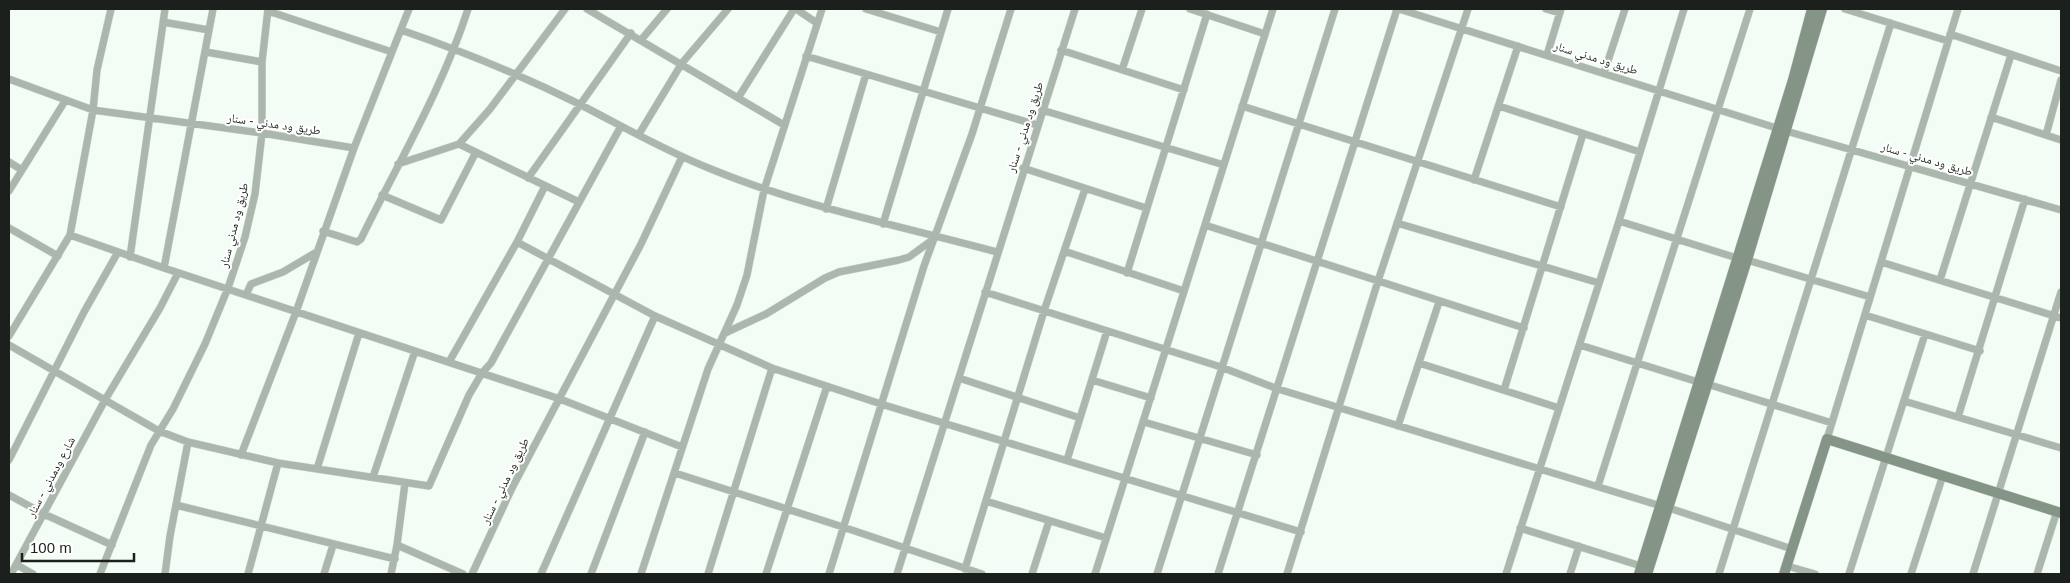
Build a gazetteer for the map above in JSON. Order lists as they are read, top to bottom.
{
  "streets": {
    "street": ["طريق ود مدني سنار", "طريق ود مدني - سنار", "شارع ودمدني - سنار"]
  },
  "crossings": [
    ["طريق ود مدني سنار", "طريق ود مدني - سنار"]
  ],
  "scale_bar": "100 m"
}
